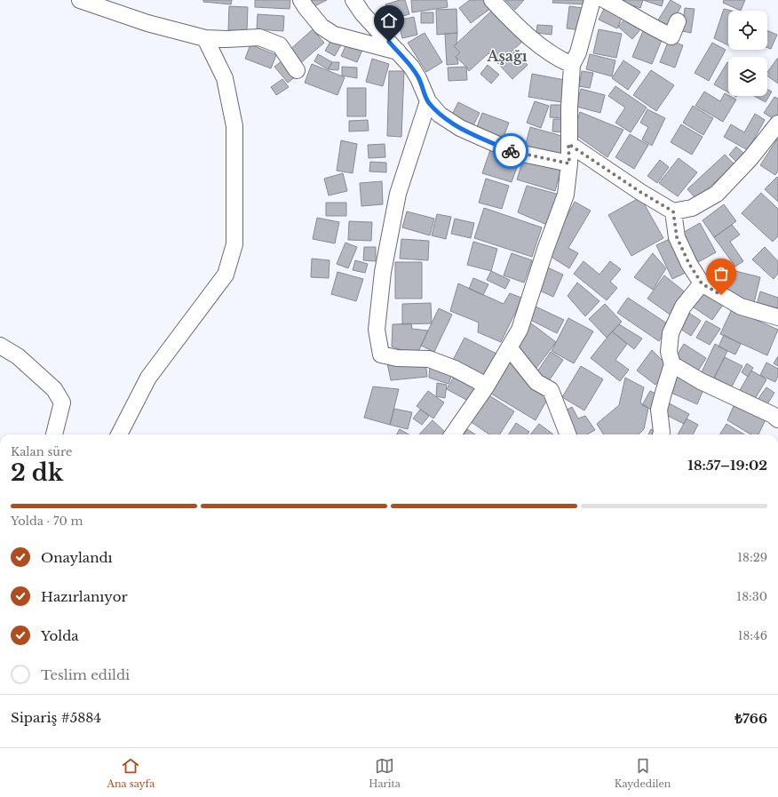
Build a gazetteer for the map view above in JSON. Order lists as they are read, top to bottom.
{
  "districts": ["Aşağı"],
  "page": {
    "heading": ["2 dk", "Kalan süre", "18:57–19:02"],
    "panel": ["Sipariş #5884", "₺766"],
    "bar": "Yolda · 70 m",
    "list": [
      ["Onaylandı", "18:29"],
      ["Hazırlanıyor", "18:30"],
      ["Yolda", "18:46"],
      "Teslim edildi"
    ],
    "tabs": ["Ana sayfa", "Harita", "Kaydedilen"]
  }
}
